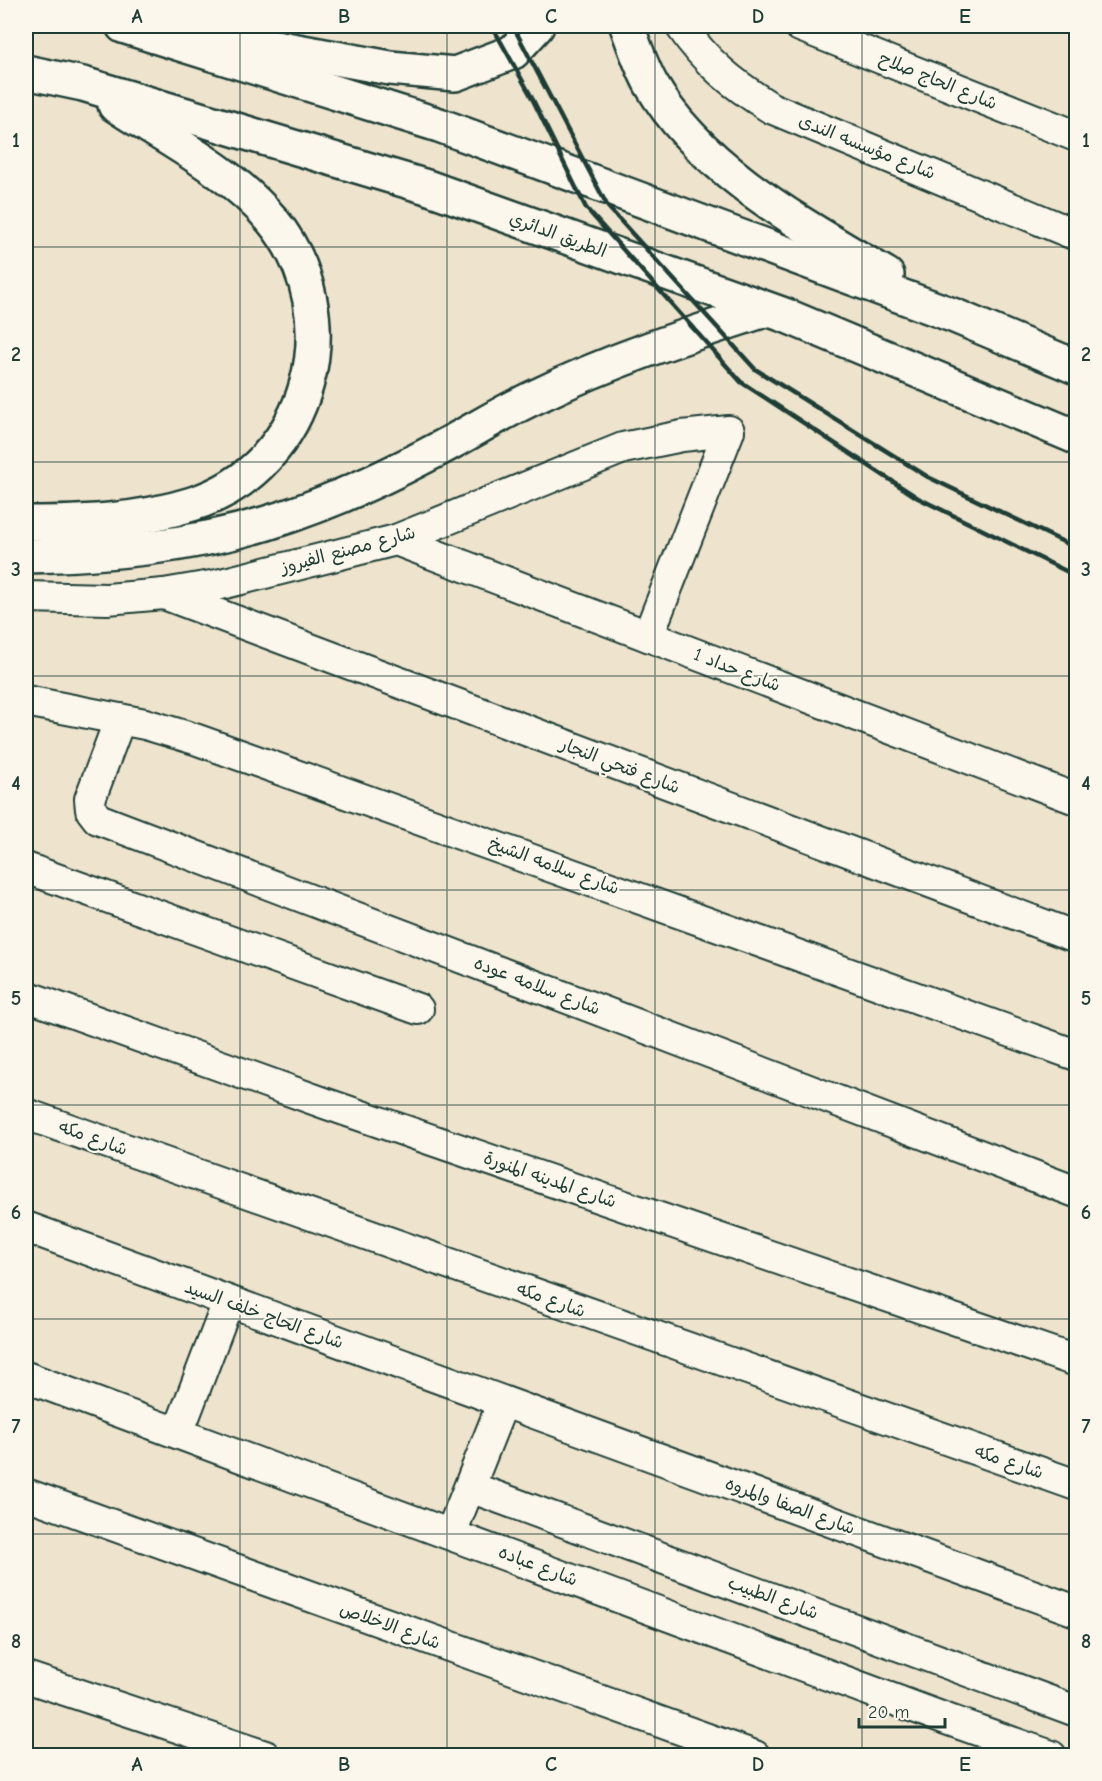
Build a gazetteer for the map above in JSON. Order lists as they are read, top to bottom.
{
  "streets": {
    "highway": ["الطريق الدائري"],
    "street": [
      "شارع الحاج صلاح",
      "شارع مؤسسه الندى",
      "شارع مصنع الفيروز",
      "شارع حداد 1",
      "شارع فتحي النجار",
      "شارع سلامه الشيخ",
      "شارع سلامه عوده",
      "شارع مكه",
      "شارع المدينه المنورة",
      "شارع الحاج خلف السيد",
      "شارع الصفا والمروه",
      "شارع عباده",
      "شارع الطبيب",
      "شارع الاخلاص"
    ]
  },
  "crossings": [
    ["شارع مصنع الفيروز", "شارع حداد 1"],
    ["شارع مصنع الفيروز", "شارع فتحي النجار"],
    ["شارع سلامه الشيخ", "شارع سلامه عوده"],
    ["شارع الحاج خلف السيد", "شارع الصفا والمروه"]
  ],
  "scale_bar": "20 m",
  "grid": {
    "columns": [
      "A",
      "B",
      "C",
      "D",
      "E"
    ],
    "rows": [
      "1",
      "2",
      "3",
      "4",
      "5",
      "6",
      "7",
      "8"
    ]
  }
}
